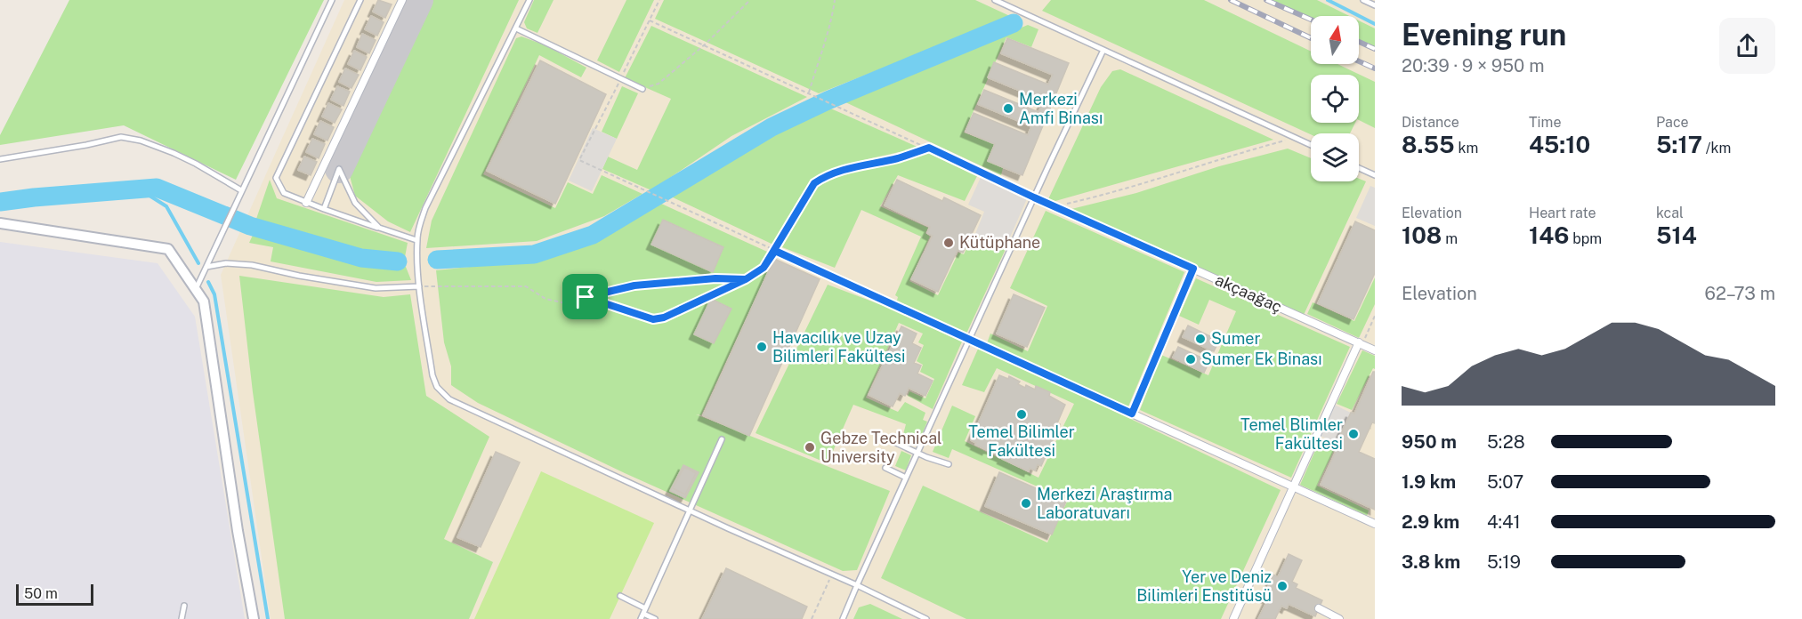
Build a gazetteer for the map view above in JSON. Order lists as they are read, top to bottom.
{
  "streets": {
    "street": ["akçaağaç"]
  },
  "places": [
    "Merkezi Amfi Binası",
    "Kütüphane",
    "Sumer",
    "Havacılık ve Uzay Bilimleri Fakültesi",
    "Sumer Ek Binası",
    "Temel Bilimler Fakültesi",
    "Temel Blimler Fakültesi",
    "Gebze Technical University",
    "Merkezi Araştırma Laboratuvarı",
    "Yer ve Deniz Bilimleri Enstitüsü"
  ],
  "scale_bar": "50 m",
  "north": "top",
  "page": {
    "heading": ["Evening run", "20:39 · 9 × 950 m"],
    "stats": [
      ["Distance", "8.55 km"],
      ["Time", "45:10"],
      ["Pace", "5:17 /km"],
      ["Elevation", "108 m"],
      ["Heart rate", "146 bpm"],
      ["kcal", "514"]
    ],
    "chart": ["Elevation", "62–73 m"],
    "list": [
      {
        "name": "950 m",
        "note": "5:28"
      },
      {
        "name": "1.9 km",
        "note": "5:07"
      },
      {
        "name": "2.9 km",
        "note": "4:41"
      },
      {
        "name": "3.8 km",
        "note": "5:19"
      }
    ],
    "scale": "50 m"
  }
}
